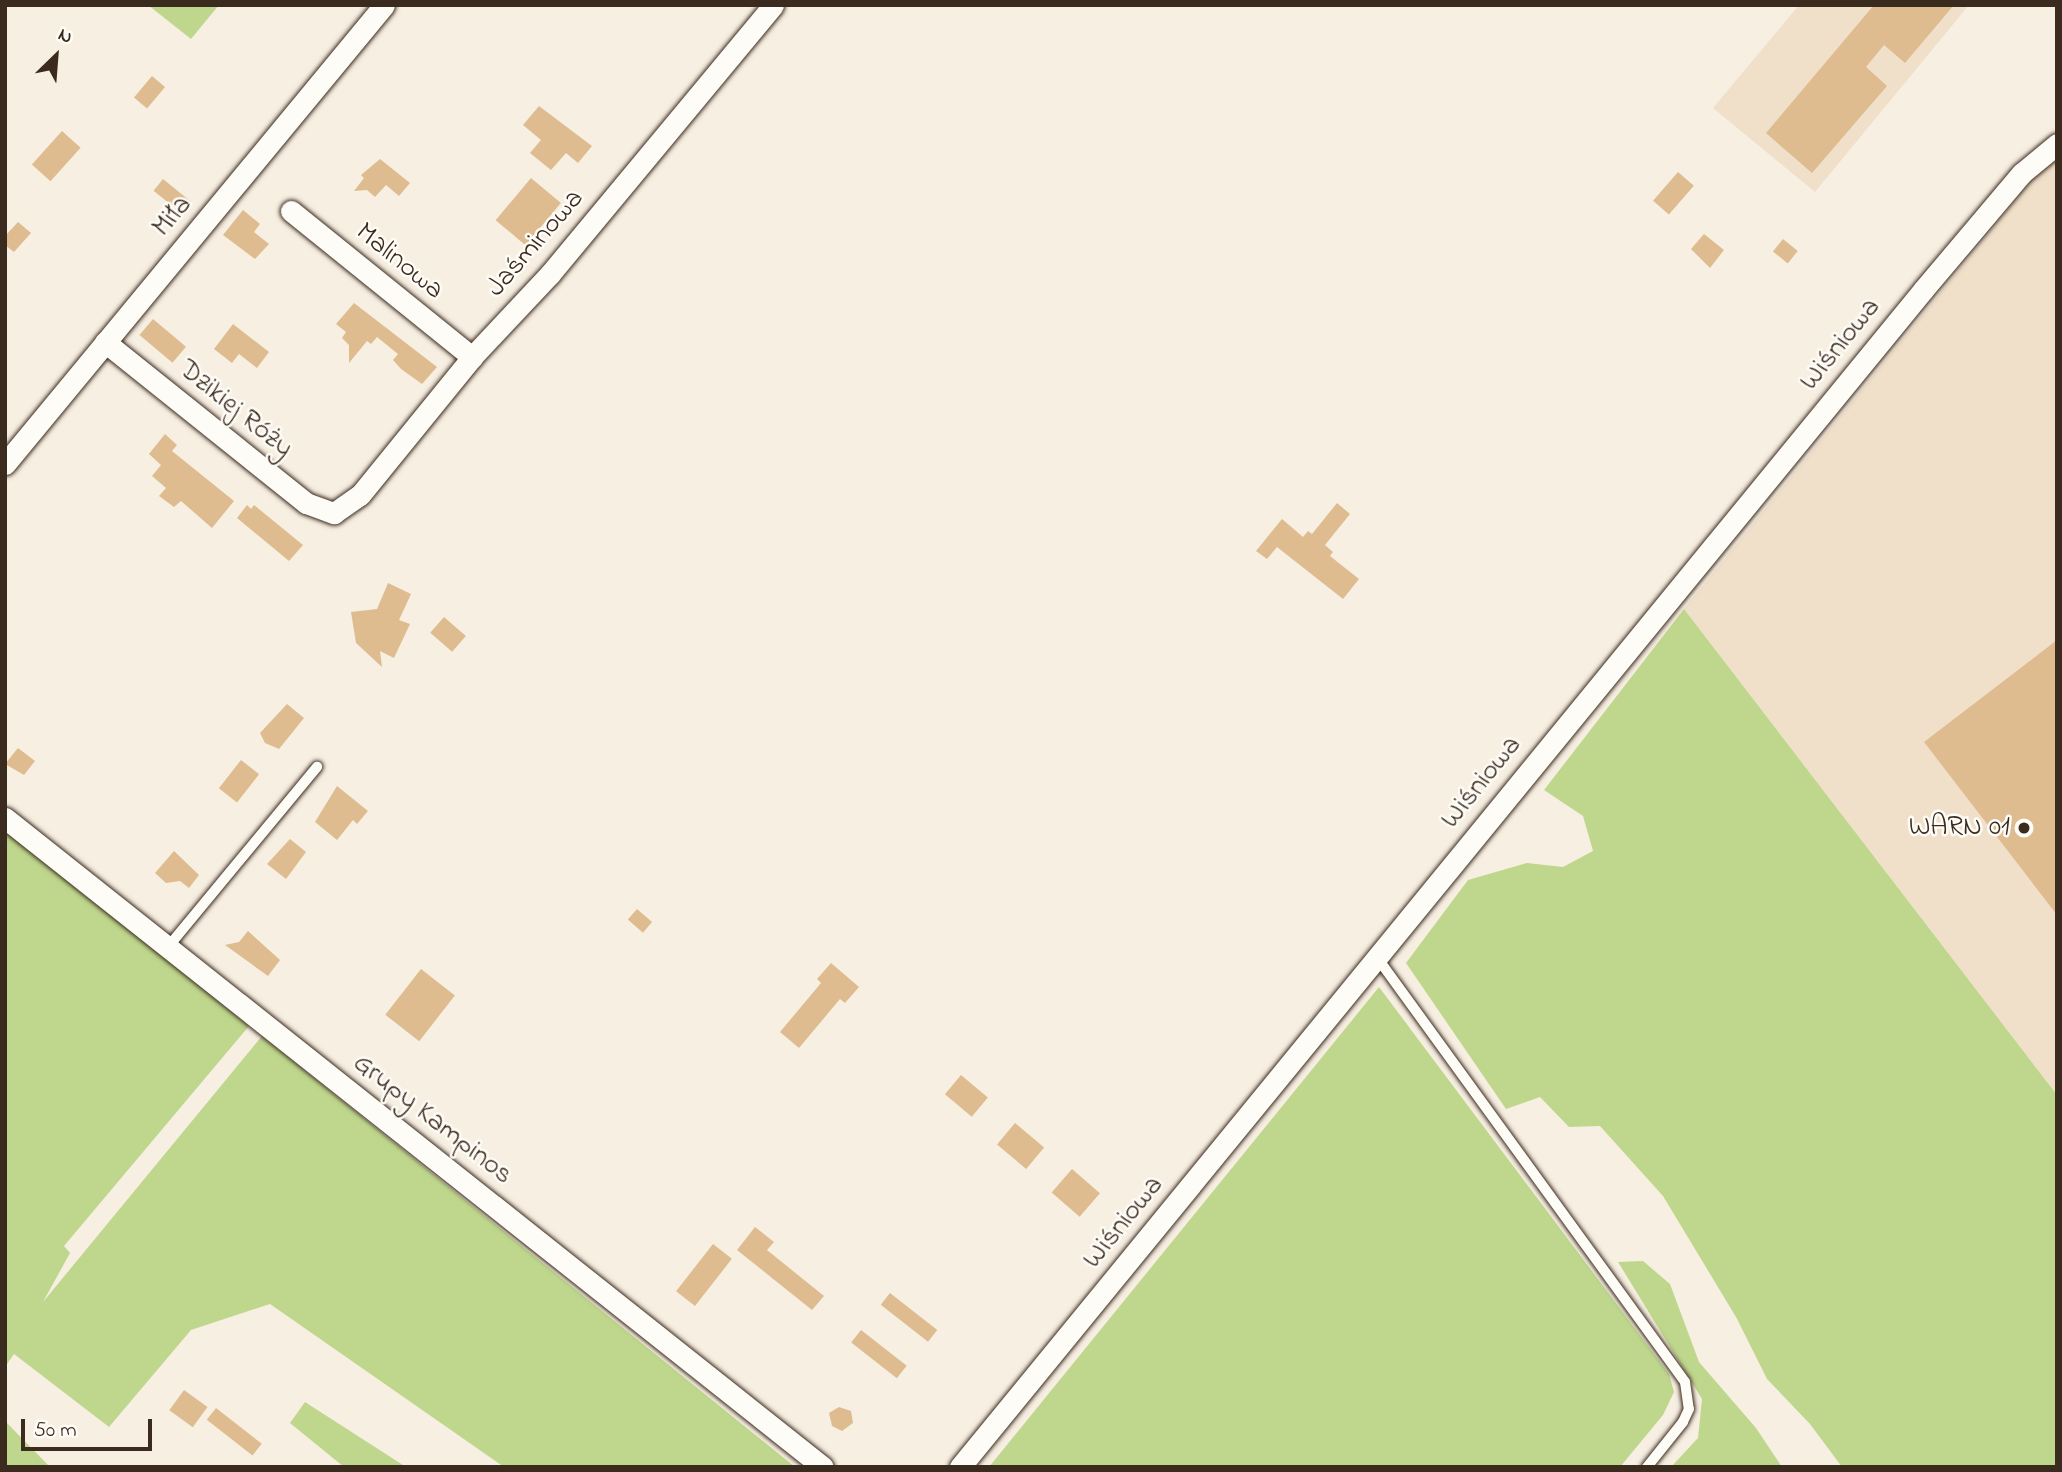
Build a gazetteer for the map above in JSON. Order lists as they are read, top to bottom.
{
  "streets": {
    "street": [
      "Miła",
      "Jaśminowa",
      "Malinowa",
      "Wiśniowa",
      "Dzikiej Róży",
      "Grupy Kampinos"
    ]
  },
  "crossings": [
    ["Miła", "Dzikiej Róży"],
    ["Jaśminowa", "Malinowa"],
    ["Jaśminowa", "Dzikiej Róży"]
  ],
  "places": ["WARN 01"],
  "scale_bar": "50 m",
  "north": "top right"
}
